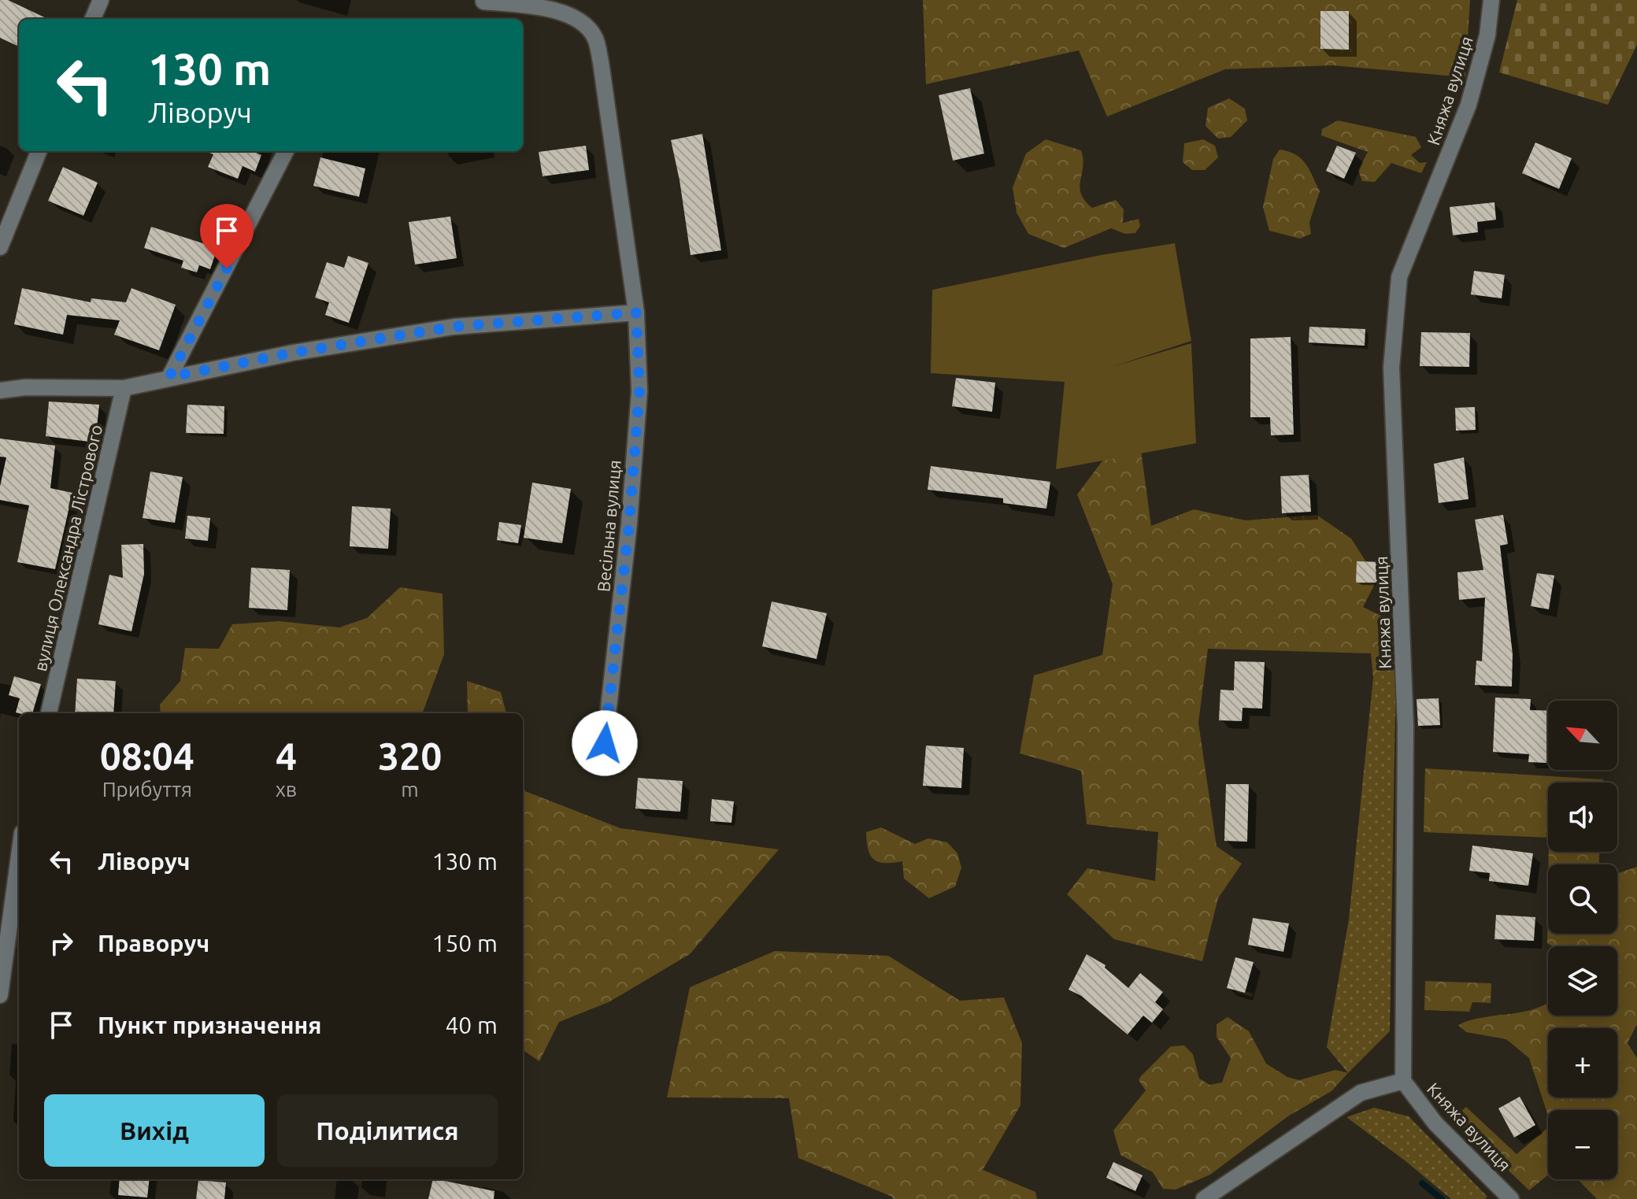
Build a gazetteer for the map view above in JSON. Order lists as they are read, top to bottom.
{
  "streets": {
    "street": ["Княжа вулиця", "Весільна вулиця", "вулиця Олександра Лістрового"]
  },
  "north": "top left",
  "page": {
    "turn": ["130 m", "Ліворуч"],
    "map_buttons": ["+", "−"],
    "eta": [
      "08:04",
      "Прибуття",
      "4",
      "хв",
      "320",
      "m"
    ],
    "list": [
      {
        "name": "Ліворуч",
        "value": "130 m"
      },
      {
        "name": "Праворуч",
        "value": "150 m"
      },
      {
        "name": "Пункт призначення",
        "value": "40 m"
      }
    ],
    "buttons": ["Вихід", "Поділитися"]
  }
}
